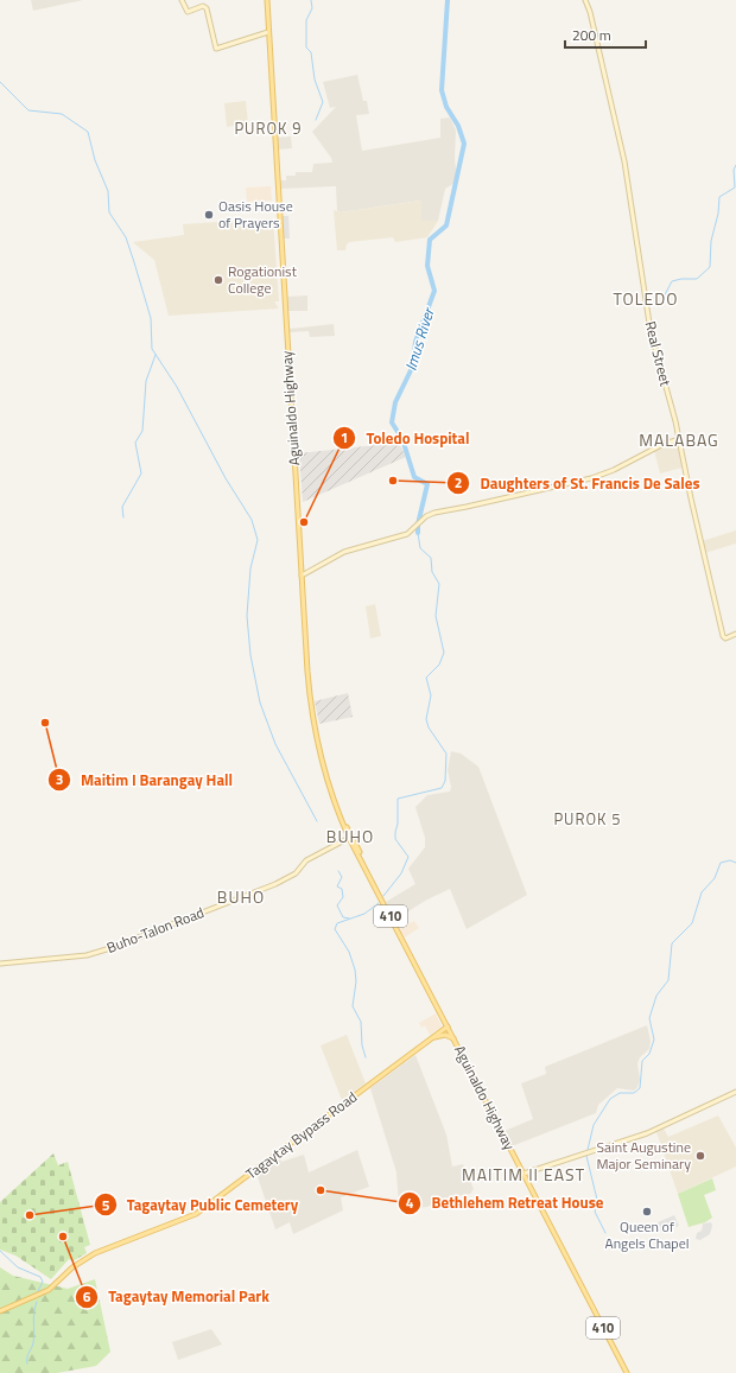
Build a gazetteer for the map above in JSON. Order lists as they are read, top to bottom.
{
  "streets": {
    "main road": ["Aguinaldo Highway", "410", "Tagaytay Bypass Road"],
    "street": ["Real Street", "Buho-Talon Road"]
  },
  "crossings": [
    ["Aguinaldo Highway", "Buho-Talon Road"],
    ["Aguinaldo Highway", "Tagaytay Bypass Road"]
  ],
  "districts": [
    "PUROK 9",
    "TOLEDO",
    "MALABAG",
    "PUROK 5",
    "BUHO",
    "BUHO",
    "MAITIM II EAST"
  ],
  "water": ["Imus River"],
  "places": [
    "Oasis House of Prayers",
    "Rogationist College",
    "Daughters of St. Francis De Sales",
    "Toledo Hospital",
    "Maitim I Barangay Hall",
    "Saint Augustine Major Seminary",
    "Bethlehem Retreat House",
    "Queen of Angels Chapel",
    "Tagaytay Public Cemetery",
    "Tagaytay Memorial Park"
  ],
  "scale_bar": "200 m"
}
